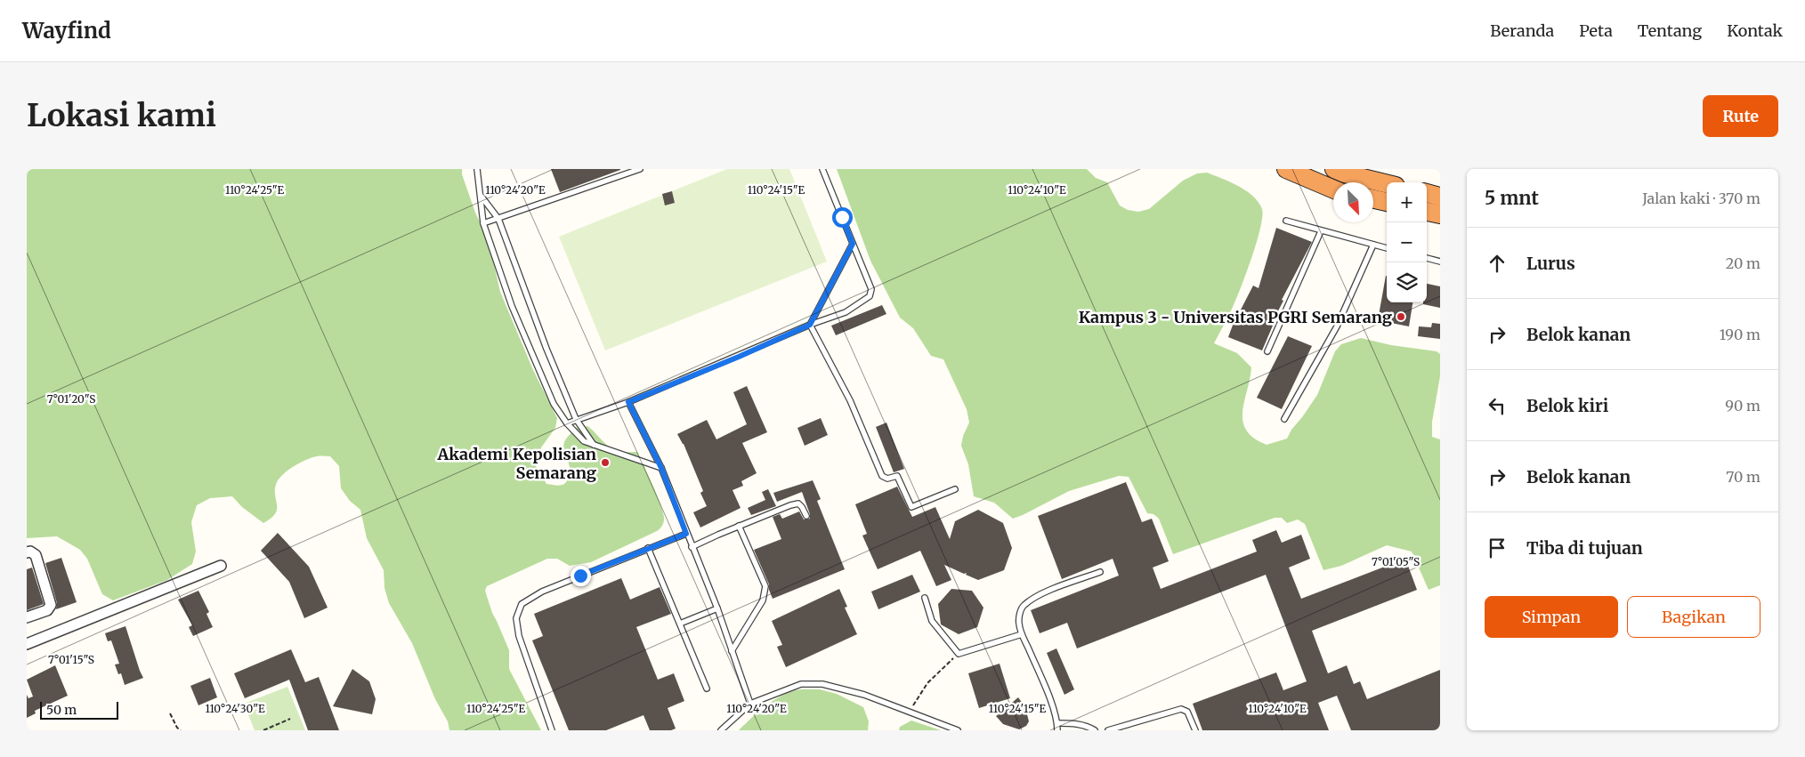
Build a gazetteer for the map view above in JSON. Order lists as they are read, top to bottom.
{
  "places": ["Kampus 3 - Universitas PGRI Semarang", "Akademi Kepolisian Semarang"],
  "scale_bar": "50 m",
  "north": "bottom right",
  "page": {
    "header": "Wayfind",
    "nav": [
      "Beranda",
      "Peta",
      "Tentang",
      "Kontak"
    ],
    "buttons": [
      "Rute",
      ["Simpan", "Bagikan"]
    ],
    "title": "Lokasi kami",
    "heading": ["5 mnt", "Jalan kaki · 370 m"],
    "map_buttons": ["+", "−"],
    "list": [
      ["Lurus", "20 m"],
      ["Belok kanan", "190 m"],
      ["Belok kiri", "90 m"],
      ["Belok kanan", "70 m"],
      "Tiba di tujuan"
    ],
    "scale": "50 m"
  },
  "coordinates": [
    "110°24'25\"E",
    "110°24'20\"E",
    "110°24'10\"E",
    "110°24'15\"E",
    "7°01'20\"S",
    "7°01'05\"S",
    "7°01'15\"S",
    "110°24'30\"E"
  ]
}
